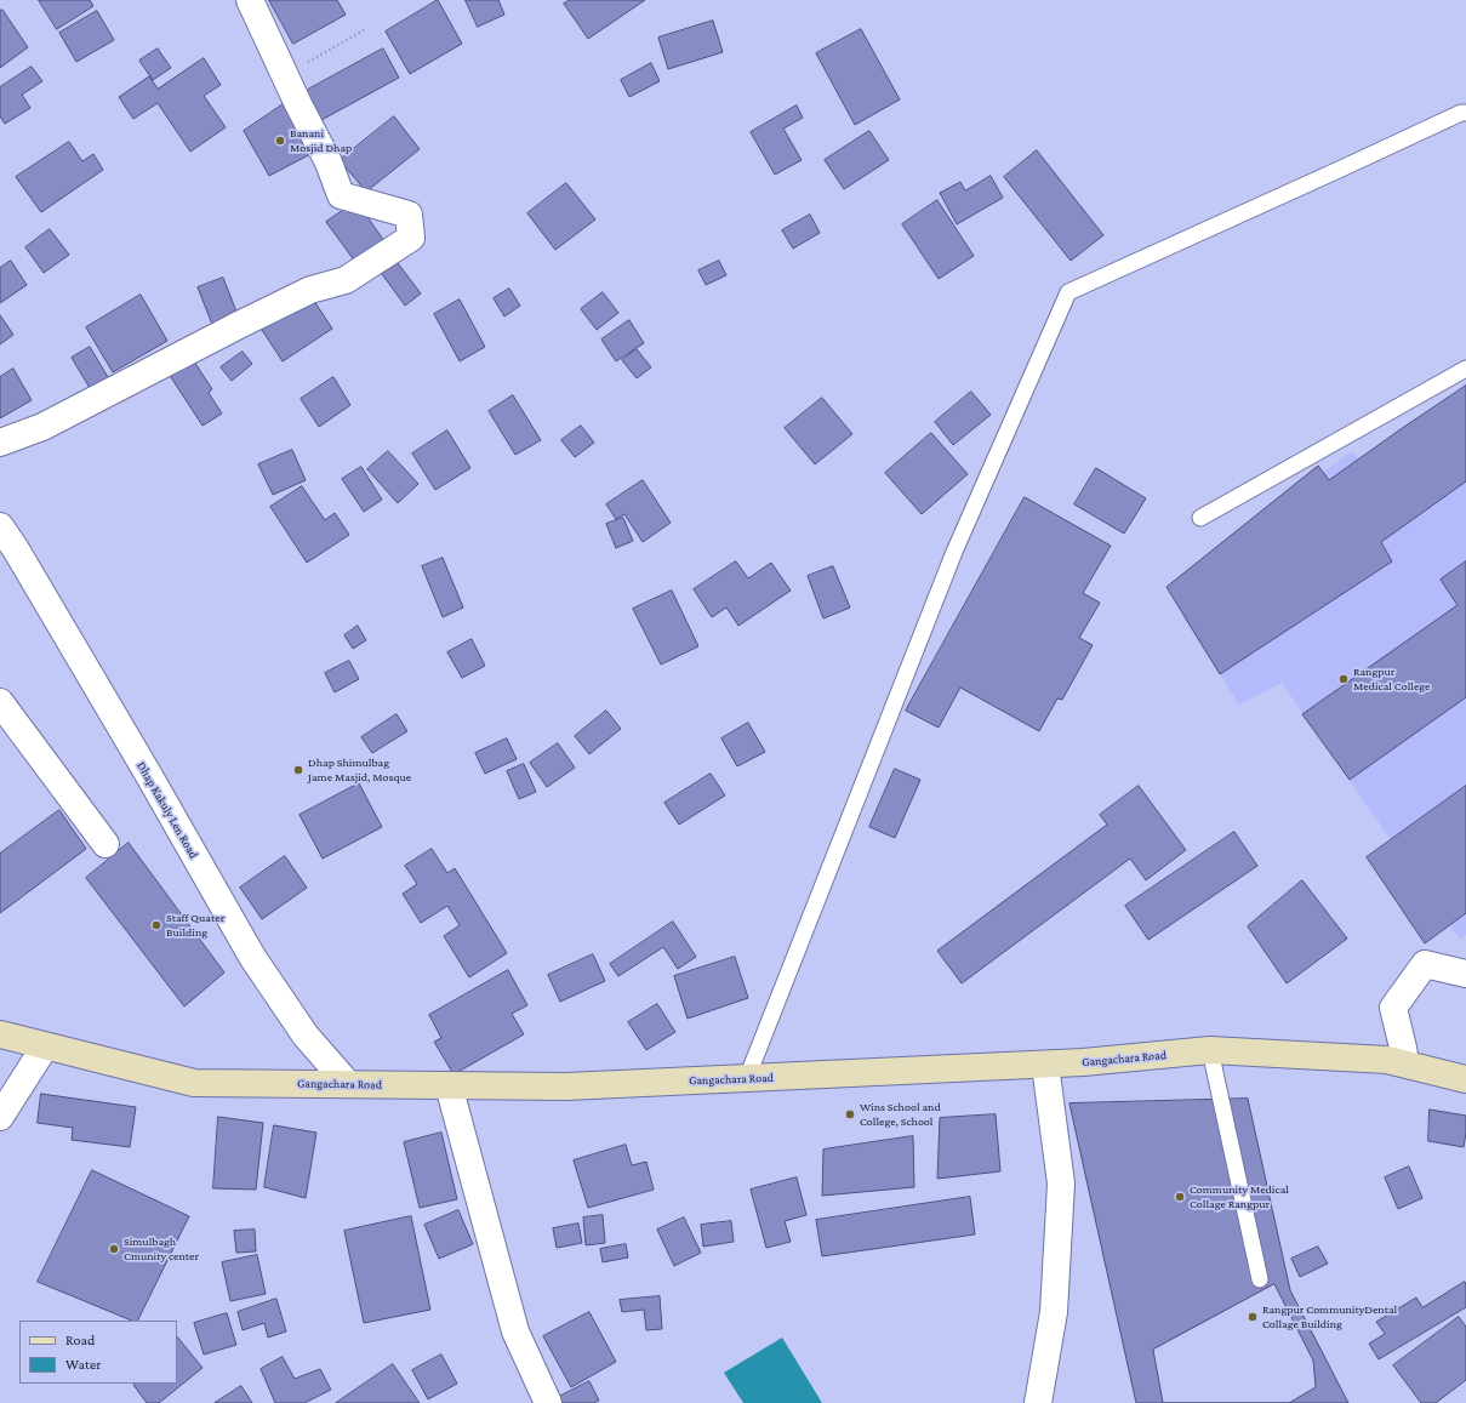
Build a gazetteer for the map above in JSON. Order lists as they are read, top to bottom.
{
  "streets": {
    "main road": ["Gangachara Road"],
    "street": ["Dhap Kakuly Len Road"]
  },
  "crossings": [
    ["Dhap Kakuly Len Road", "Gangachara Road"]
  ],
  "places": [
    "Banani Mosjid Dhap",
    "Rangpur Medical College",
    "Dhap Shimulbag Jame Masjid, Mosque",
    "Staff Quater Building",
    "Wins School and College, School",
    "Community Medical Collage Rangpur",
    "Simulbagh Cmunity center",
    "Rangpur CommunityDental Collage Building"
  ],
  "legend": ["Road", "Water"]
}
